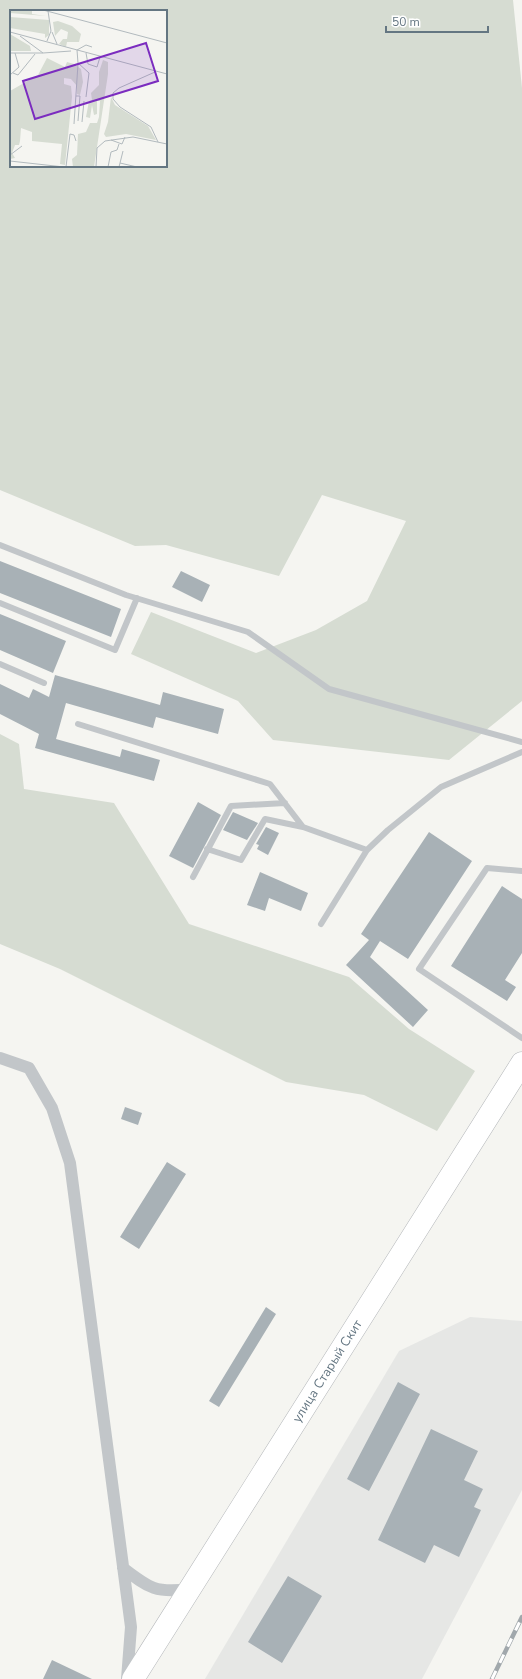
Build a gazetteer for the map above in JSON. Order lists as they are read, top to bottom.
{
  "streets": {
    "highway": ["улица Старый Скит"]
  },
  "scale_bar": "50 m"
}
